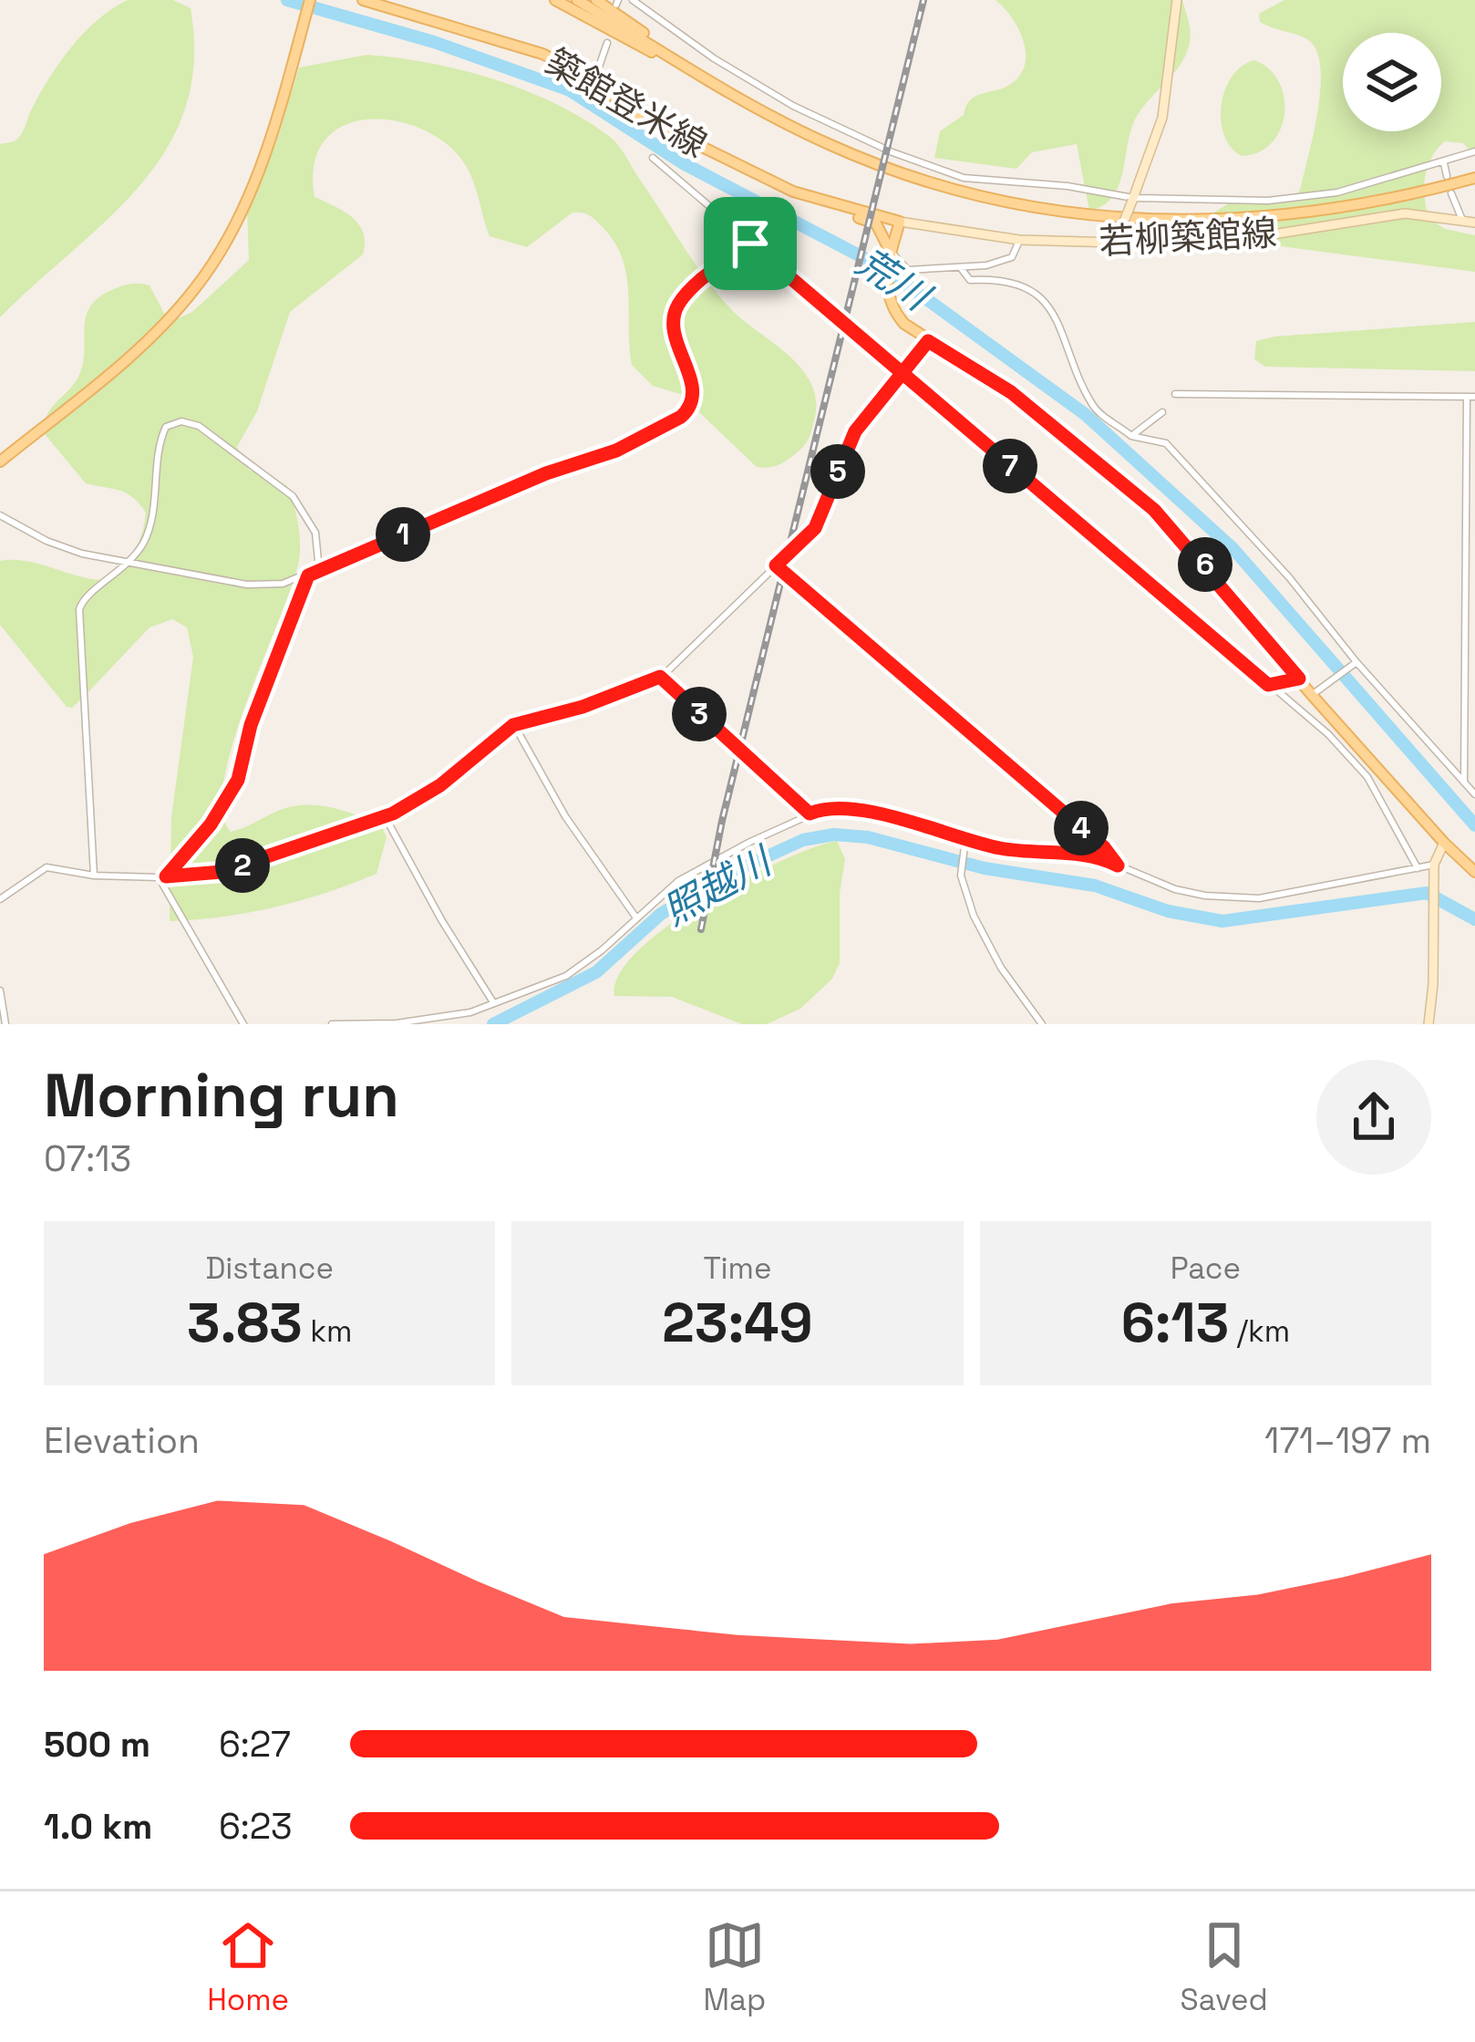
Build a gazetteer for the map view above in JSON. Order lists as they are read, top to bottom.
{
  "streets": {
    "main road": ["築館登米線", "若柳築館線"]
  },
  "crossings": [
    ["築館登米線", "若柳築館線"]
  ],
  "water": ["荒川", "照越川"],
  "page": {
    "pins": [
      "7",
      "5",
      "1",
      "6",
      "3",
      "4",
      "2"
    ],
    "heading": ["Morning run", "07:13"],
    "stats": [
      ["Distance", "3.83 km"],
      ["Time", "23:49"],
      ["Pace", "6:13 /km"]
    ],
    "chart": ["Elevation", "171–197 m"],
    "list": [
      {
        "name": "500 m",
        "note": "6:27"
      },
      {
        "name": "1.0 km",
        "note": "6:23"
      }
    ],
    "tabs": ["Home", "Map", "Saved"]
  }
}
